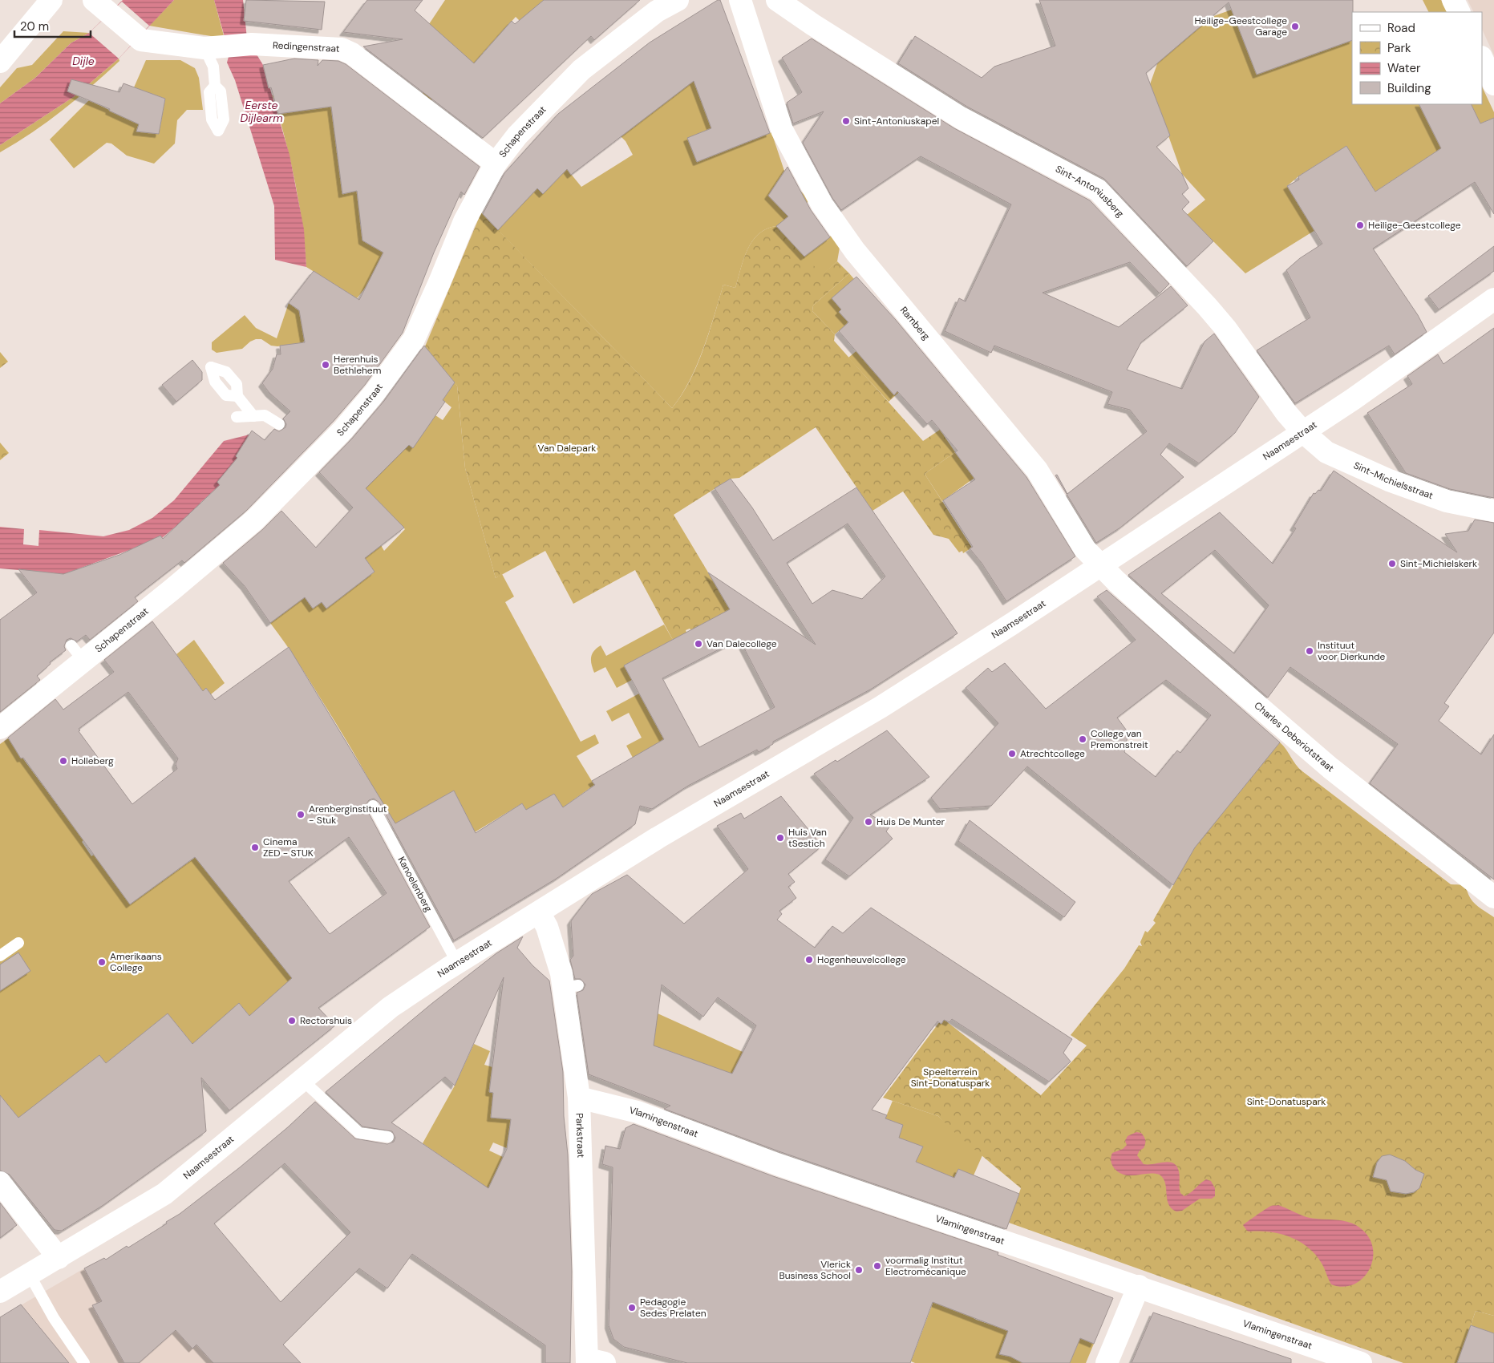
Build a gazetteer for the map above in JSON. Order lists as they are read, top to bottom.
{
  "streets": {
    "street": [
      "Redingenstraat",
      "Schapenstraat",
      "Sint-Antoniusberg",
      "Ramberg",
      "Naamsestraat",
      "Sint-Michielsstraat",
      "Charles Deberiotstraat",
      "Vlamingenstraat",
      "Parkstraat"
    ],
    "lane": ["Kanoelenberg"]
  },
  "crossings": [
    ["Redingenstraat", "Schapenstraat"],
    ["Sint-Antoniusberg", "Naamsestraat"],
    ["Sint-Antoniusberg", "Sint-Michielsstraat"],
    ["Ramberg", "Naamsestraat"],
    ["Ramberg", "Charles Deberiotstraat"],
    ["Naamsestraat", "Sint-Michielsstraat"],
    ["Naamsestraat", "Charles Deberiotstraat"],
    ["Naamsestraat", "Kanoelenberg"],
    ["Naamsestraat", "Parkstraat"],
    ["Vlamingenstraat", "Parkstraat"]
  ],
  "water": ["Dijle", "Eerste Dijlearm"],
  "parks": ["Van Dalepark", "Speelterrein Sint-Donatuspark", "Sint-Donatuspark"],
  "places": [
    "Heilige-Geestcollege Garage",
    "Sint-Antoniuskapel",
    "Heilige-Geestcollege",
    "Herenhuis Bethlehem",
    "Sint-Michielskerk",
    "Van Dalecollege",
    "Instituut voor Dierkunde",
    "College van Premonstreit",
    "Atrechtcollege",
    "Holleberg",
    "Arenberginstituut - Stuk",
    "Huis De Munter",
    "Huis Van tSestich",
    "Cinema ZED - STUK",
    "Hogenheuvelcollege",
    "Amerikaans College",
    "Rectorshuis",
    "voormalig Institut Electromécanique",
    "Vlerick Business School",
    "Pedagogie Sedes Prelaten"
  ],
  "legend": [
    "Road",
    "Park",
    "Water",
    "Building"
  ],
  "scale_bar": "20 m"
}
